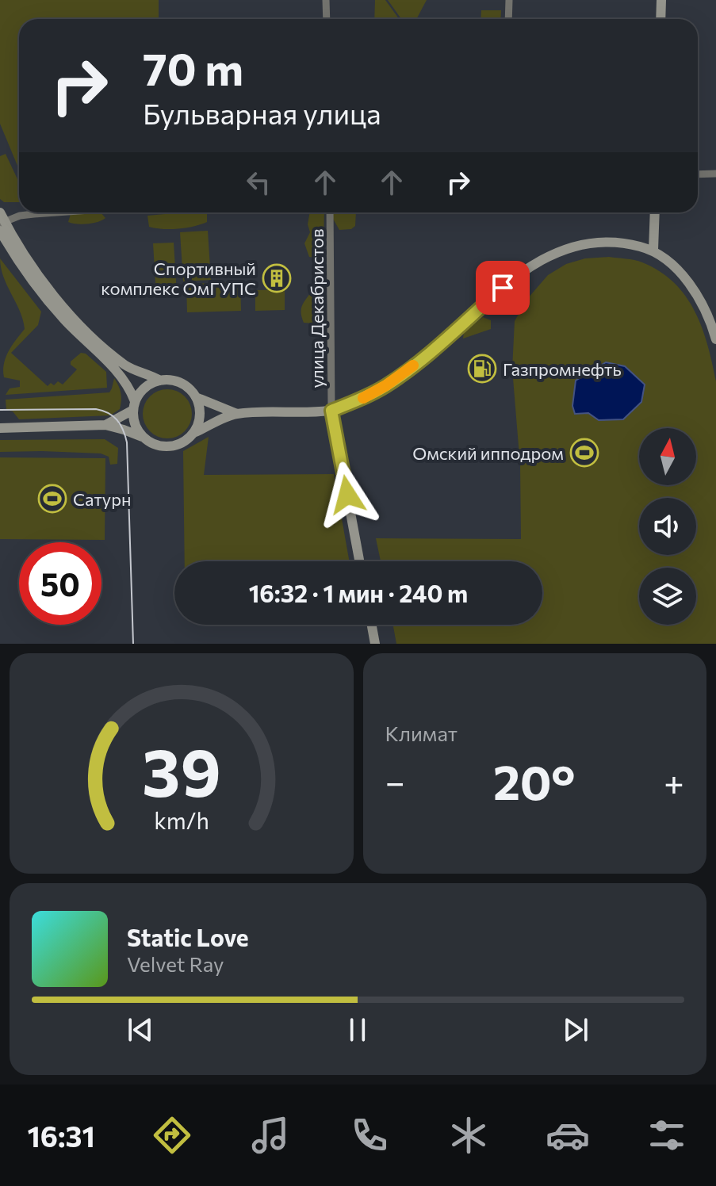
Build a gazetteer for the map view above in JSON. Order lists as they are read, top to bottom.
{
  "streets": {
    "street": ["улица Декабристов"]
  },
  "places": {
    "building": ["Спортивный комплекс ОмГУПС"],
    "fuel station": ["Газпромнефть"],
    "sports": ["Омский ипподром", "Сатурн"]
  },
  "north": "top",
  "page": {
    "turn": ["70 m", "Бульварная улица"],
    "limit": "50",
    "trip": "16:32 · 1 мин · 240 m",
    "tile": "Климат",
    "heat": ["−", "20°", "+"],
    "song": ["Static Love", "Velvet Ray"],
    "tabs": "16:31",
    "gauge": ["39", "km/h"]
  }
}
